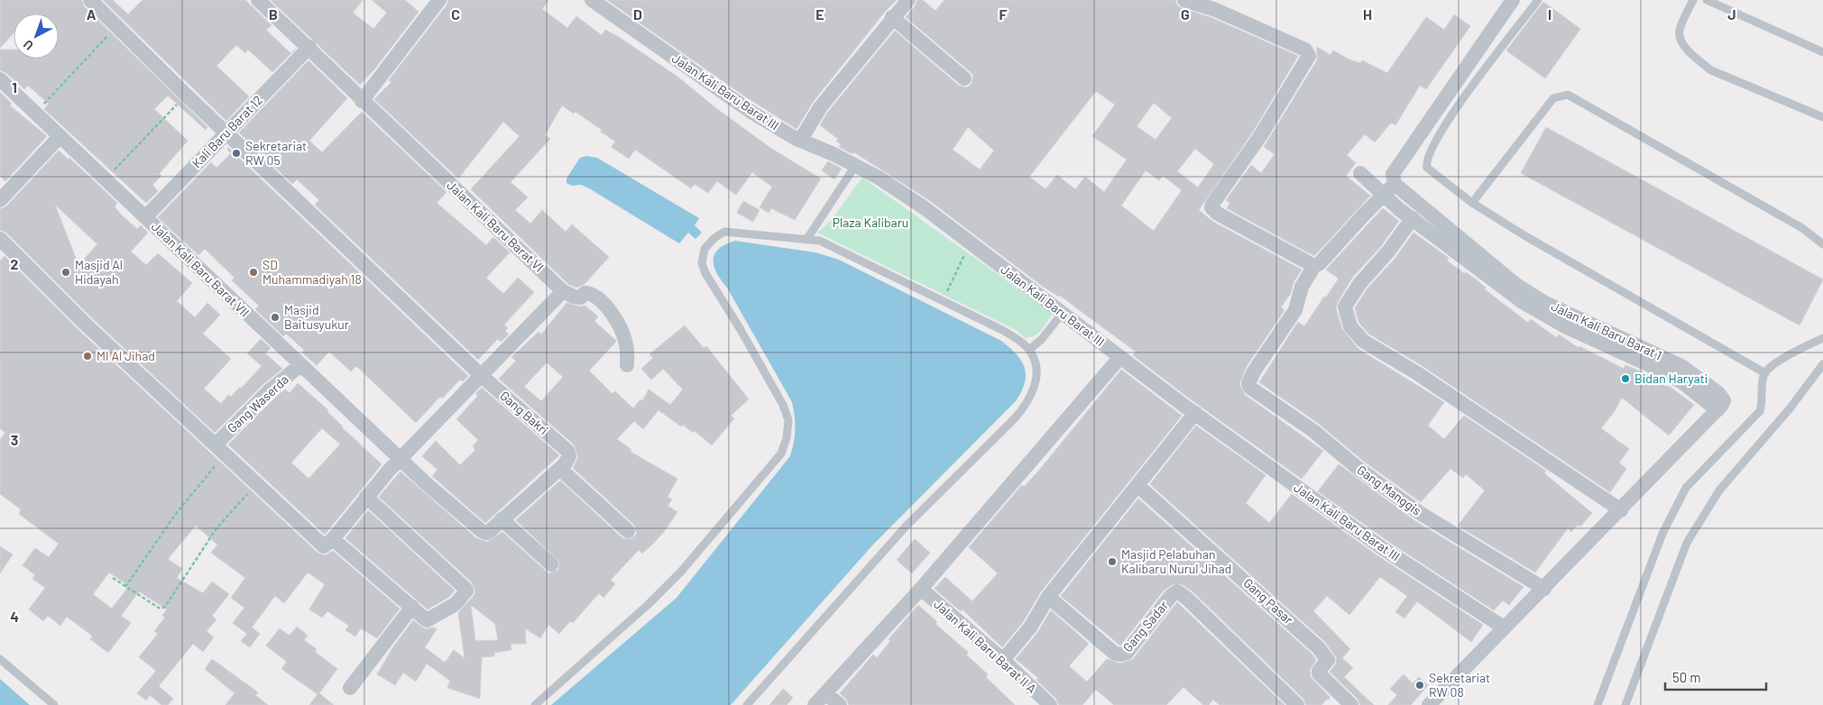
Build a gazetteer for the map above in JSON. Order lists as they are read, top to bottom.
{
  "streets": {
    "street": [
      "Jalan Kali Baru Barat III",
      "Kali Baru Barat 12",
      "Jalan Kali Baru Barat VI",
      "Jalan Kali Baru Barat VII",
      "Jalan Kali Baru Barat 1",
      "Gang Waserda",
      "Gang Bakri",
      "Gang Manggis",
      "Gang Pasar",
      "Gang Sadar",
      "Jalan Kali Baru Barat II A"
    ]
  },
  "crossings": [
    ["Kali Baru Barat 12", "Jalan Kali Baru Barat VI"],
    ["Kali Baru Barat 12", "Jalan Kali Baru Barat VII"],
    ["Kali Baru Barat 12", "Gang Bakri"],
    ["Jalan Kali Baru Barat VII", "Gang Waserda"],
    ["Jalan Kali Baru Barat VII", "Gang Bakri"]
  ],
  "parks": ["Plaza Kalibaru"],
  "places": [
    "Sekretariat RW 05",
    "Masjid Al Hidayah",
    "SD Muhammadiyah 18",
    "Masjid Baitusyukur",
    "MI Al Jihad",
    "Bidan Haryati",
    "Masjid Pelabuhan Kalibaru Nurul Jihad",
    "Sekretariat RW 08"
  ],
  "scale_bar": "50 m",
  "north": "bottom left",
  "grid": {
    "columns": [
      "A",
      "B",
      "C",
      "D",
      "E",
      "F",
      "G",
      "H",
      "I",
      "J"
    ],
    "rows": [
      "1",
      "2",
      "3",
      "4"
    ]
  }
}
